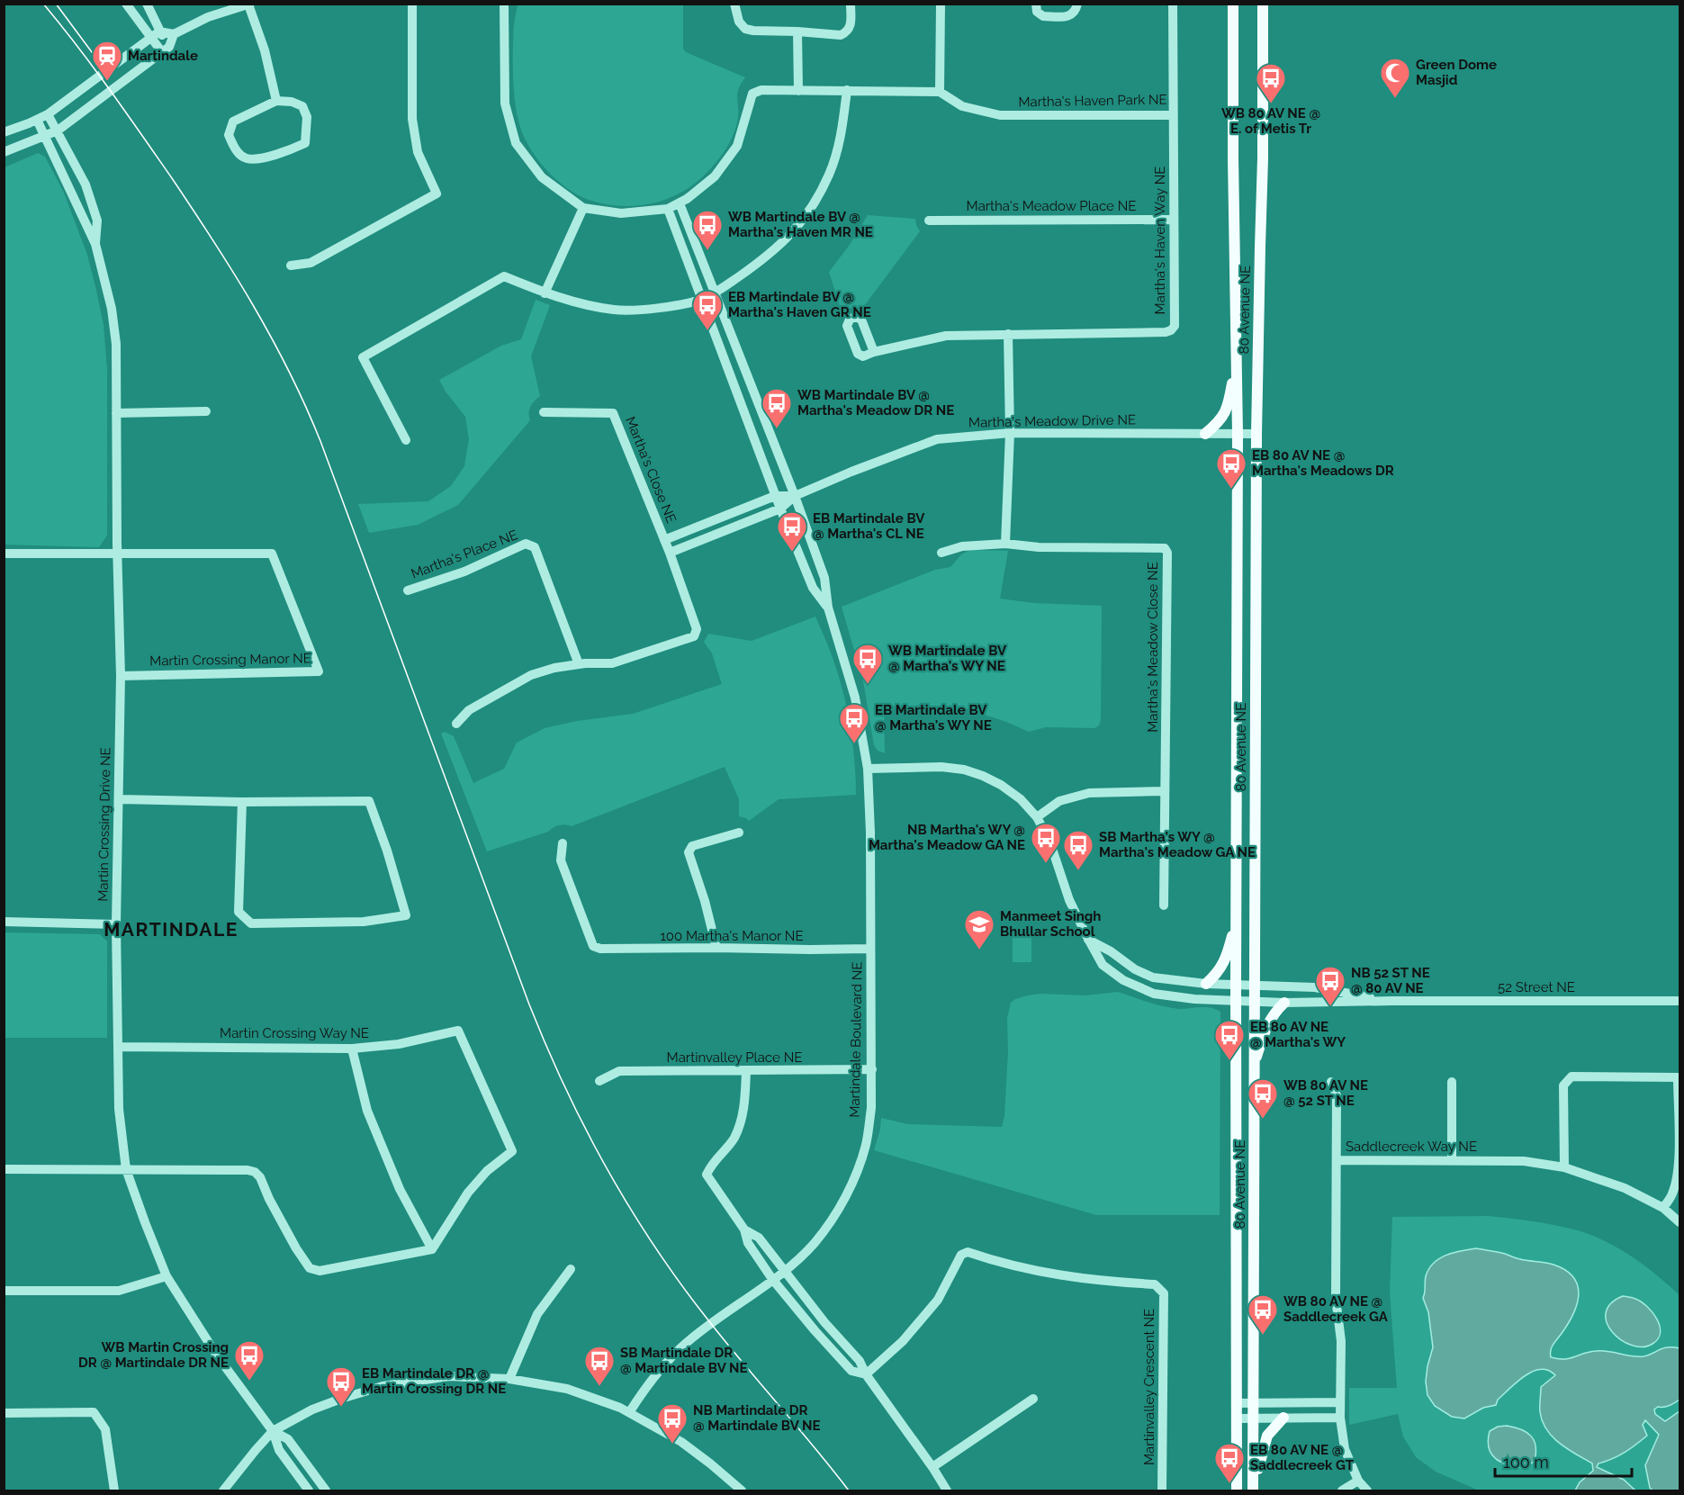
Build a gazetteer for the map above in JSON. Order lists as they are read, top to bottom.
{
  "streets": {
    "main road": ["80 Avenue NE"],
    "street": [
      "Martha's Haven Park NE",
      "Martha's Meadow Place NE",
      "Martha's Haven Way NE",
      "Martha's Meadow Drive NE",
      "Martha's Close NE",
      "Martha's Place NE",
      "Martha's Meadow Close NE",
      "Martin Crossing Manor NE",
      "Martin Crossing Drive NE",
      "100 Martha's Manor NE",
      "52 Street NE",
      "Martin Crossing Way NE",
      "Martindale Boulevard NE",
      "Martinvalley Place NE",
      "Saddlecreek Way NE",
      "Martinvalley Crescent NE"
    ]
  },
  "crossings": [
    ["Martha's Haven Park NE", "Martha's Haven Way NE"],
    ["Martha's Meadow Place NE", "Martha's Haven Way NE"],
    ["80 Avenue NE", "Martha's Meadow Drive NE"],
    ["80 Avenue NE", "52 Street NE"],
    ["Martha's Meadow Drive NE", "Martha's Close NE"],
    ["Martha's Meadow Drive NE", "Martindale Boulevard NE"],
    ["Martha's Close NE", "Martha's Place NE"],
    ["Martha's Close NE", "Martindale Boulevard NE"],
    ["Martin Crossing Manor NE", "Martin Crossing Drive NE"],
    ["Martin Crossing Drive NE", "Martin Crossing Way NE"],
    ["100 Martha's Manor NE", "Martindale Boulevard NE"],
    ["52 Street NE", "Martindale Boulevard NE"],
    ["Martindale Boulevard NE", "Martinvalley Place NE"]
  ],
  "districts": ["MARTINDALE"],
  "places": {
    "station": ["Martindale"],
    "mosque": ["Green Dome Masjid"],
    "bus stop": [
      "WB 80 AV NE @ E. of Metis Tr",
      "WB Martindale BV @ Martha's Haven MR NE",
      "EB Martindale BV @ Martha's Haven GR NE",
      "WB Martindale BV @ Martha's Meadow DR NE",
      "EB 80 AV NE @ Martha's Meadows DR",
      "EB Martindale BV @ Martha's CL NE",
      "WB Martindale BV @ Martha's WY NE",
      "EB Martindale BV @ Martha's WY NE",
      "NB Martha's WY @ Martha's Meadow GA NE",
      "SB Martha's WY @ Martha's Meadow GA NE",
      "NB 52 ST NE @ 80 AV NE",
      "EB 80 AV NE @ Martha's WY",
      "WB 80 AV NE @ 52 ST NE",
      "WB 80 AV NE @ Saddlecreek GA",
      "WB Martin Crossing DR @ Martindale DR NE",
      "SB Martindale DR @ Martindale BV NE",
      "EB Martindale DR @ Martin Crossing DR NE",
      "NB Martindale DR @ Martindale BV NE",
      "EB 80 AV NE @ Saddlecreek GT"
    ],
    "school or university": ["Manmeet Singh Bhullar School"]
  },
  "scale_bar": "100 m"
}
